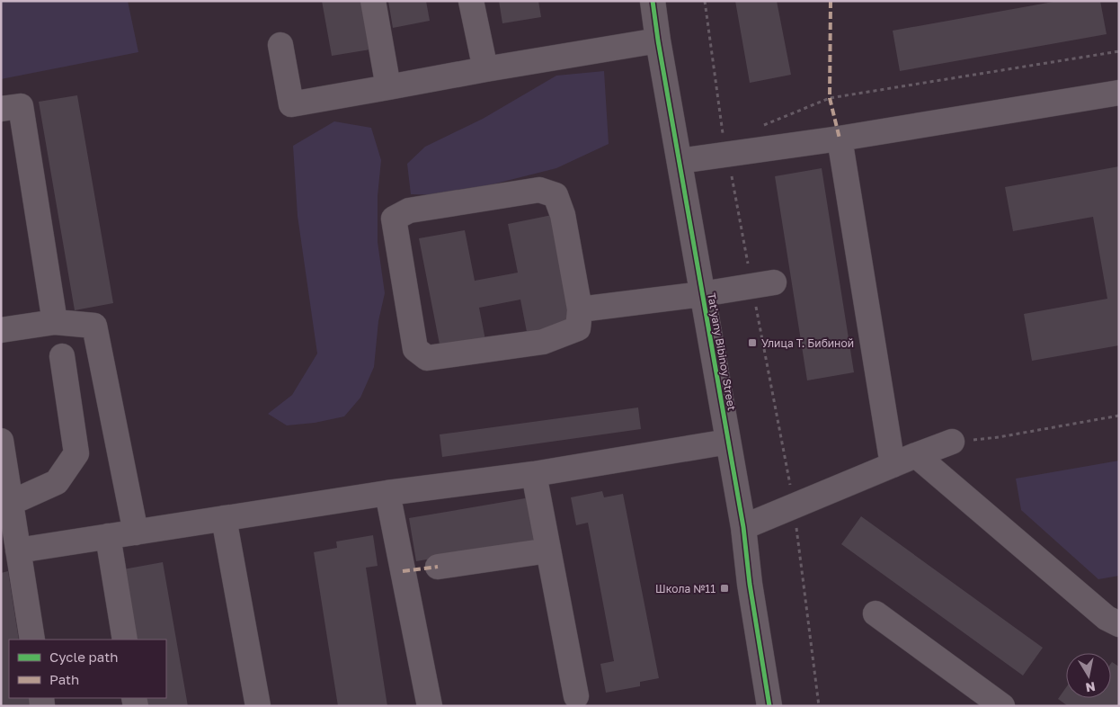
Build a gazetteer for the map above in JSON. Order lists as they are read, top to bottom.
{
  "streets": {
    "street": ["Tat'yany Bibinoy Street"]
  },
  "places": {
    "transit": ["Улица Т. Бибиной", "Школа №11"]
  },
  "legend": ["Cycle path", "Path"],
  "north": "bottom"
}
